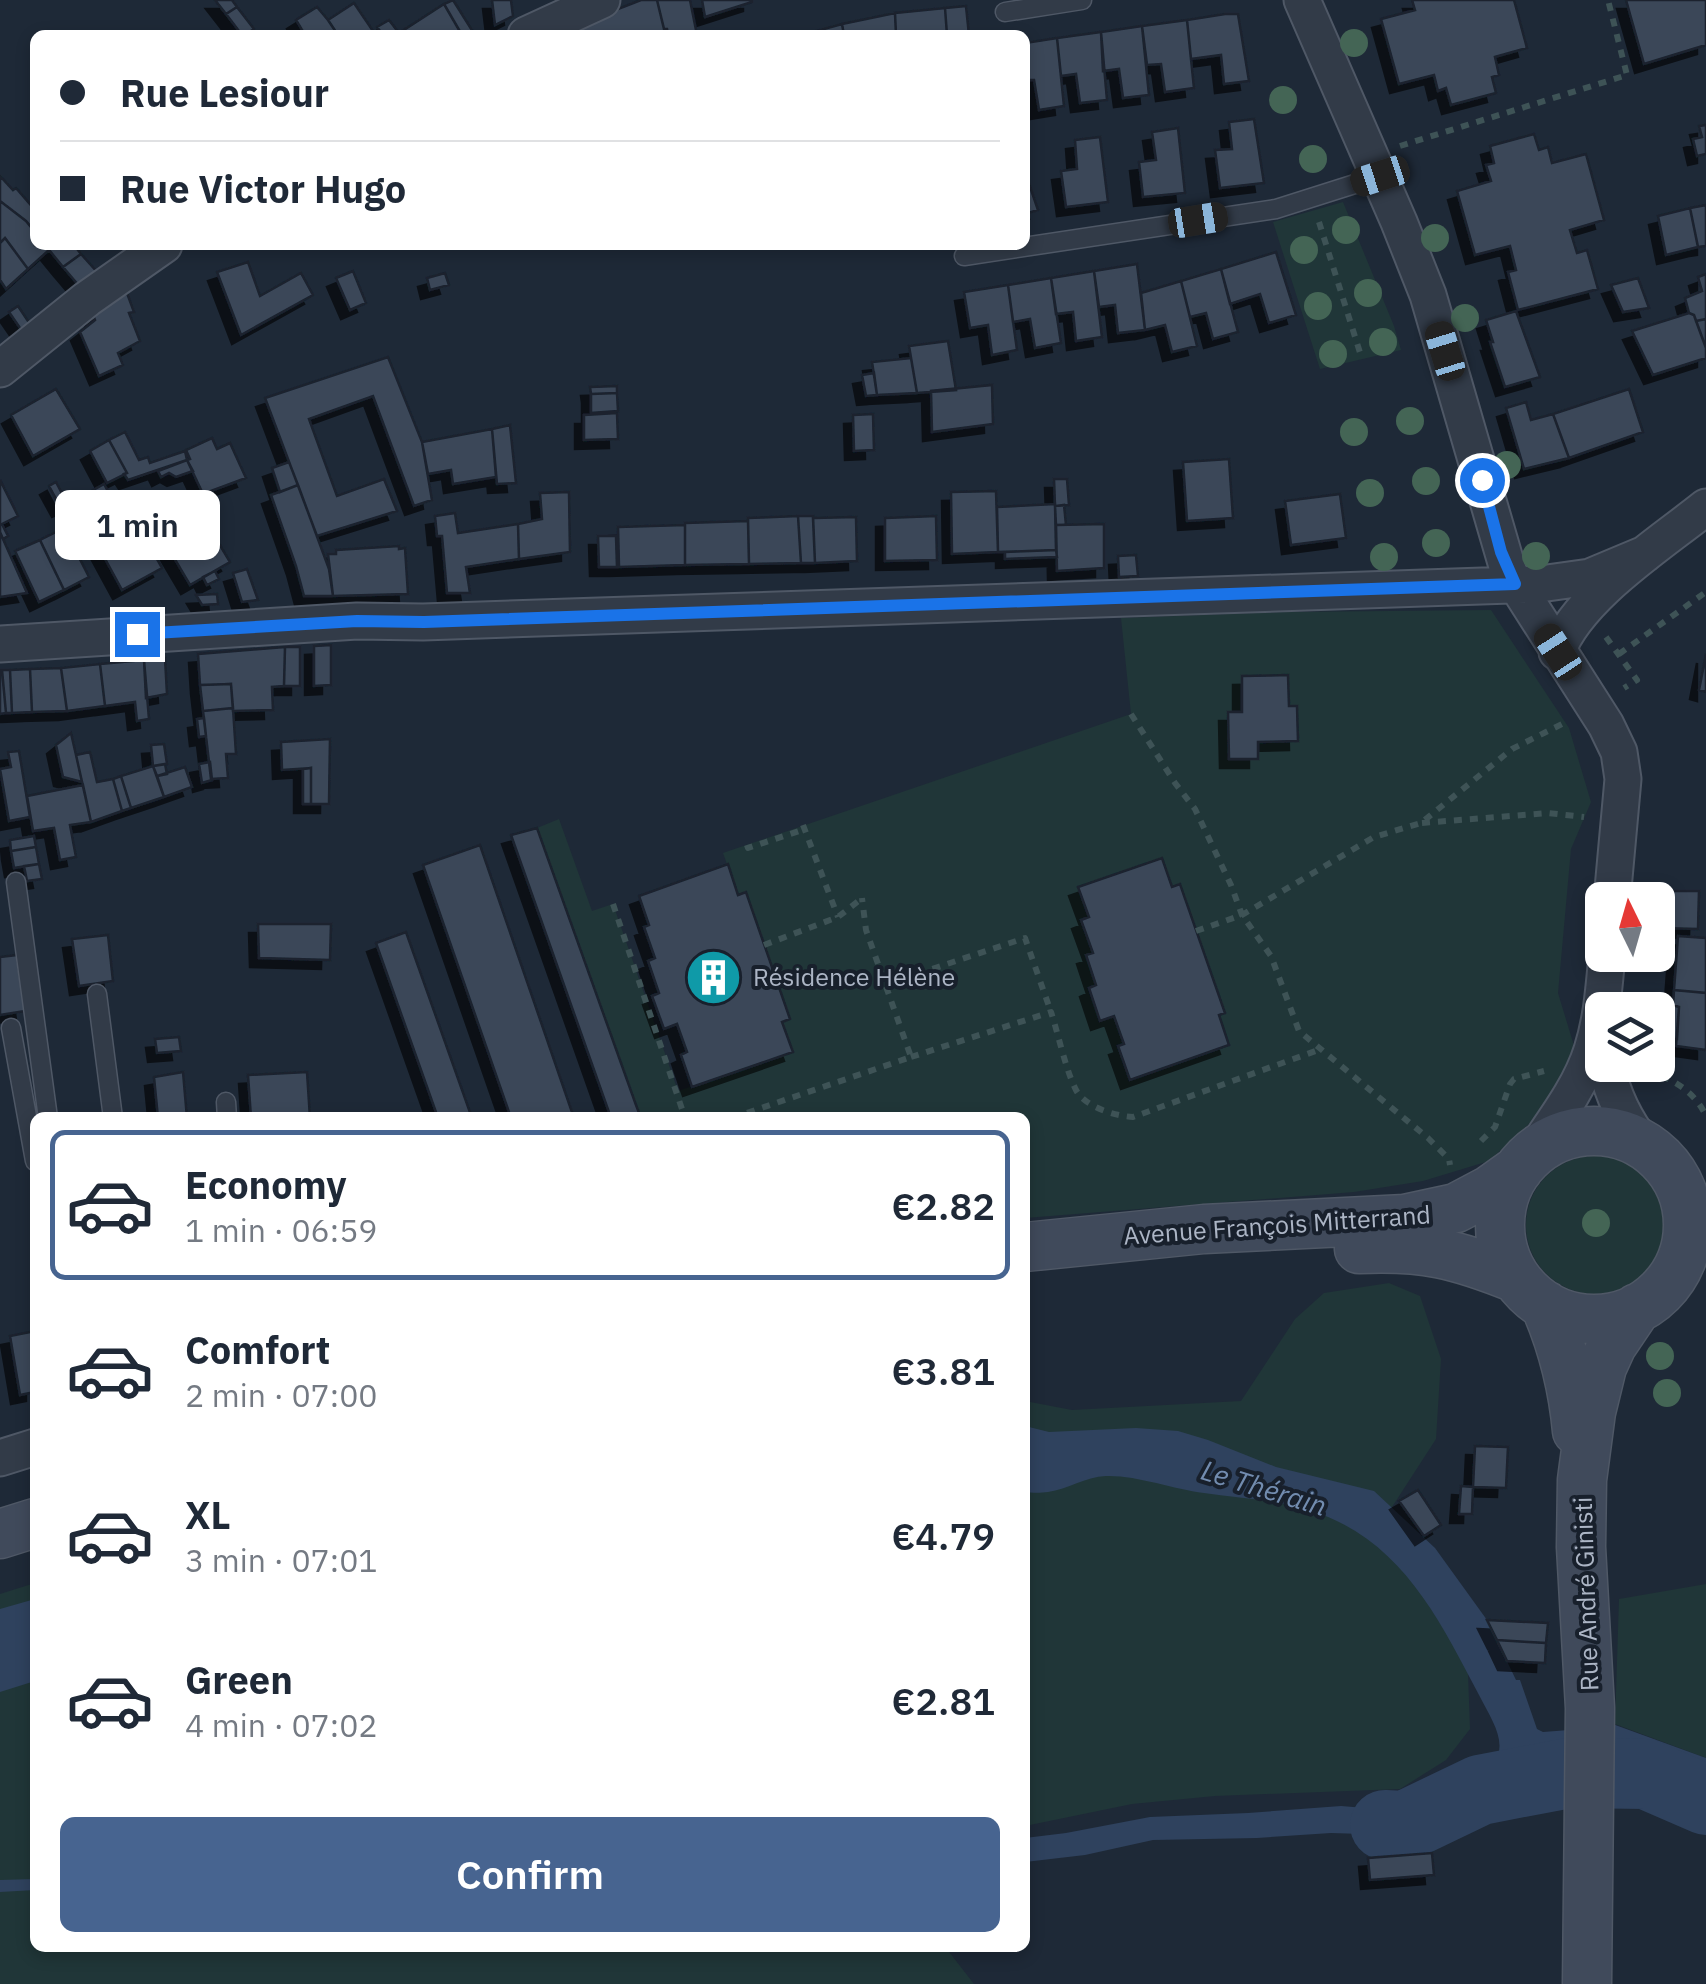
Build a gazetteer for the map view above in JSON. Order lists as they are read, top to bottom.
{
  "streets": {
    "main road": ["Avenue François Mitterrand", "Rue André Ginisti"]
  },
  "crossings": [
    ["Avenue François Mitterrand", "Rue André Ginisti"]
  ],
  "water": ["Le Thérain"],
  "places": {
    "building": ["Résidence Hélène"]
  },
  "north": "top",
  "page": {
    "banner": ["Rue Lesiour", "Rue Victor Hugo"],
    "bubble": "1 min",
    "list": [
      {
        "name": "Economy",
        "note": "1 min · 06:59",
        "value": "€2.82"
      },
      {
        "name": "Comfort",
        "note": "2 min · 07:00",
        "value": "€3.81"
      },
      {
        "name": "XL",
        "note": "3 min · 07:01",
        "value": "€4.79"
      },
      {
        "name": "Green",
        "note": "4 min · 07:02",
        "value": "€2.81"
      }
    ],
    "buttons": "Confirm"
  }
}
